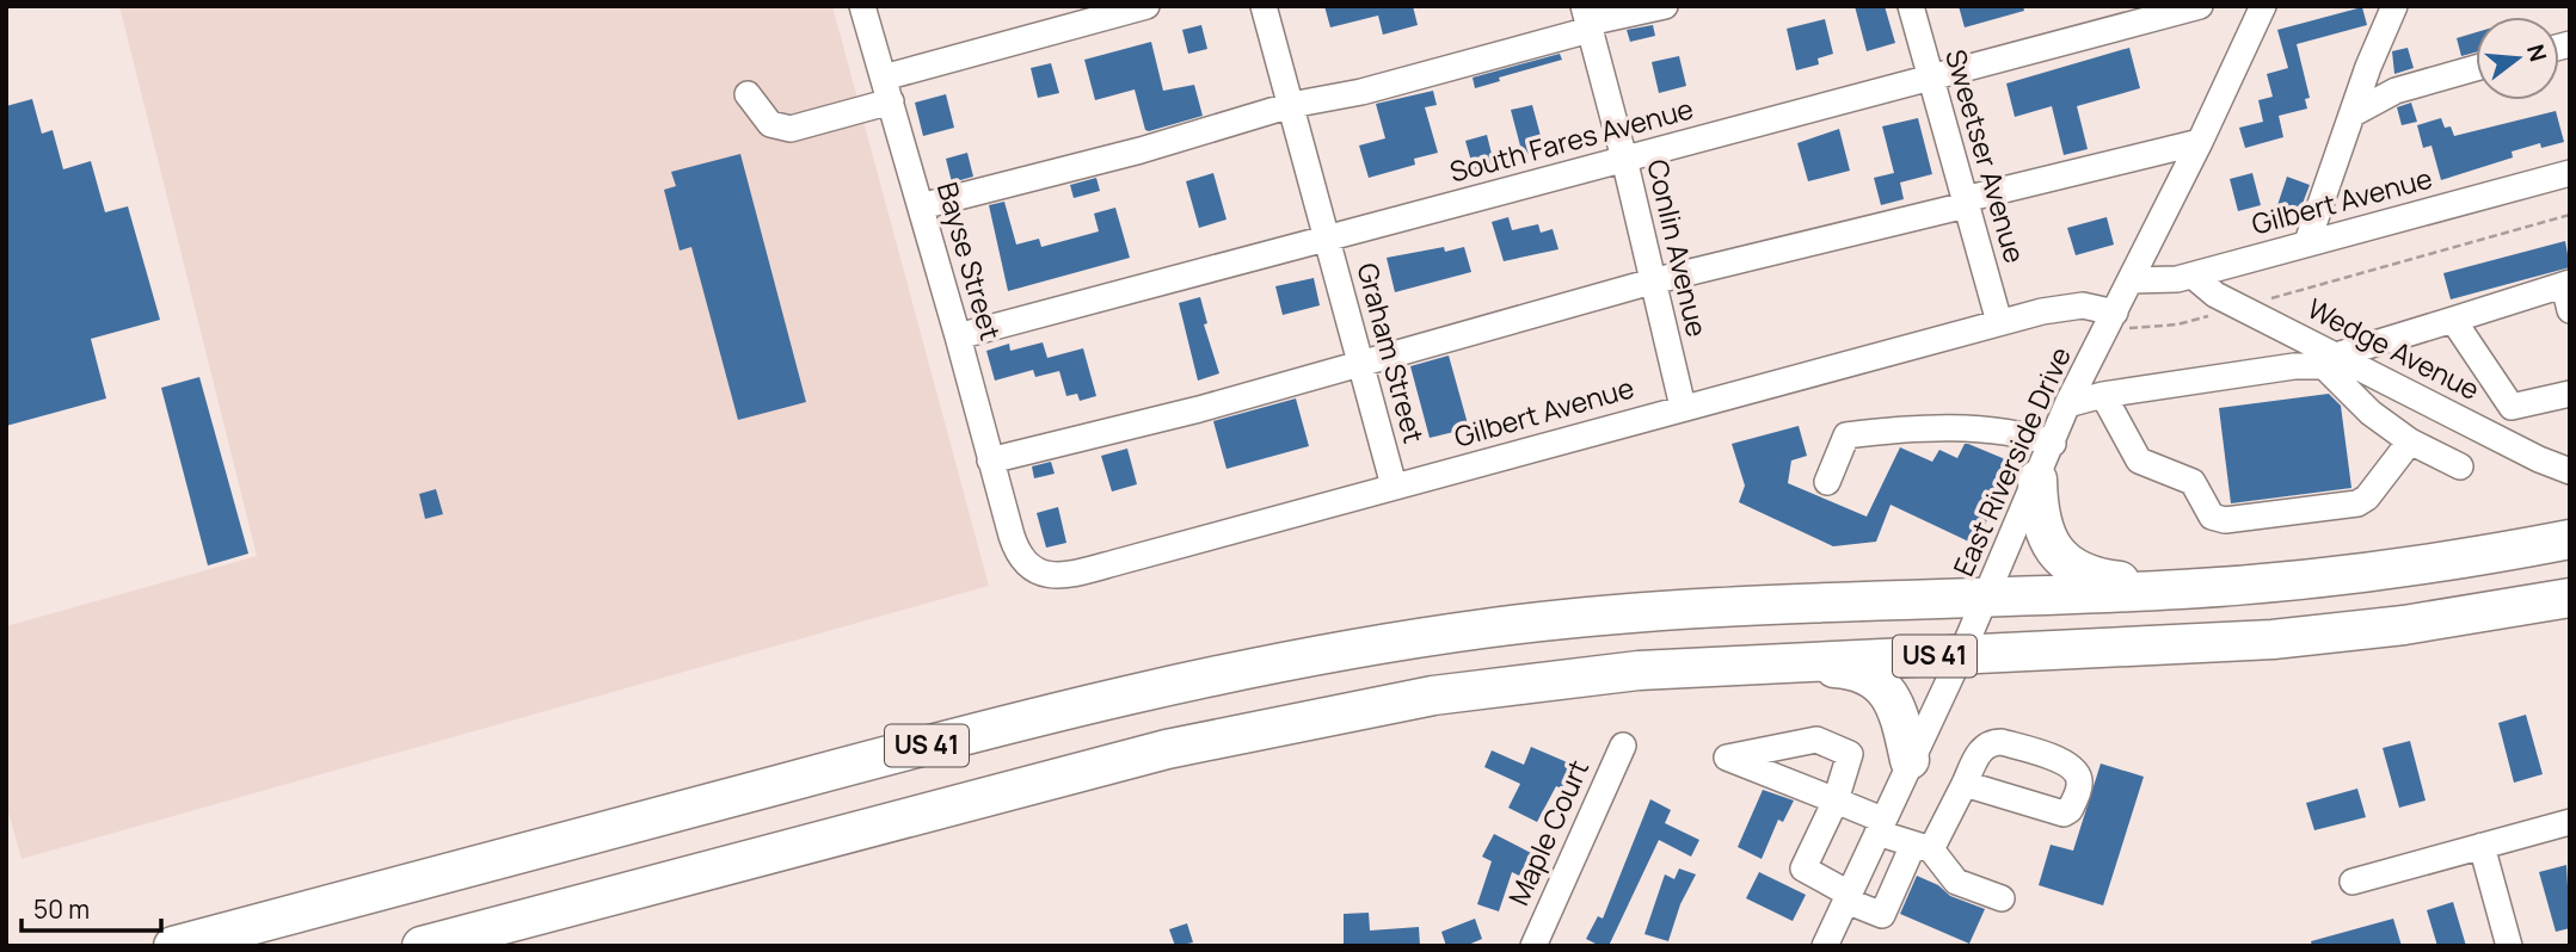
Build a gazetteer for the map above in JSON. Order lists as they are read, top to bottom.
{
  "streets": {
    "highway": ["US 41"],
    "street": [
      "South Fares Avenue",
      "Sweetser Avenue",
      "Gilbert Avenue",
      "Conlin Avenue",
      "Bayse Street",
      "Wedge Avenue",
      "Graham Street",
      "East Riverside Drive",
      "Maple Court"
    ]
  },
  "crossings": [
    ["South Fares Avenue", "Sweetser Avenue"],
    ["South Fares Avenue", "Conlin Avenue"],
    ["South Fares Avenue", "Bayse Street"],
    ["South Fares Avenue", "Graham Street"],
    ["Sweetser Avenue", "Gilbert Avenue"],
    ["Gilbert Avenue", "Conlin Avenue"],
    ["Gilbert Avenue", "Bayse Street"],
    ["Gilbert Avenue", "Wedge Avenue"],
    ["Gilbert Avenue", "Graham Street"],
    ["Gilbert Avenue", "East Riverside Drive"],
    ["East Riverside Drive", "US 41"]
  ],
  "scale_bar": "50 m",
  "north": "right"
}
